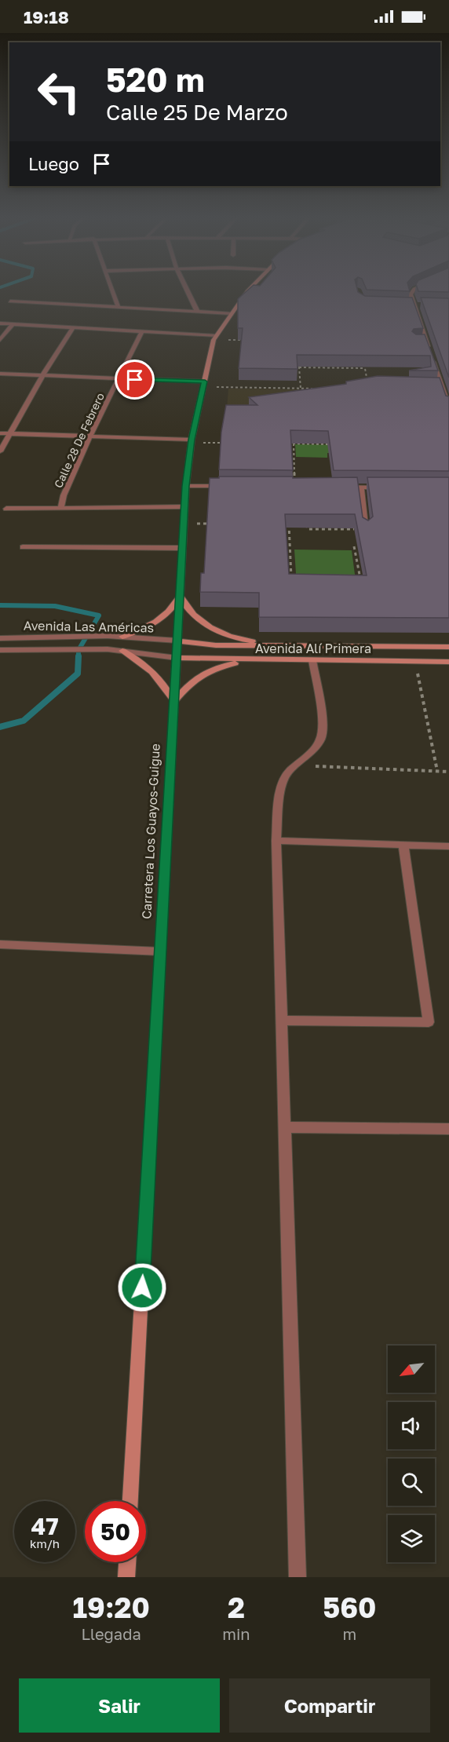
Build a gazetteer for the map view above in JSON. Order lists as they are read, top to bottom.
{
  "streets": {
    "main road": ["Avenida Alí Primera", "Carretera Los Guayos-Guigue"],
    "street": ["Calle 28 De Febrero", "Avenida Las Américas"]
  },
  "crossings": [
    ["Avenida Las Américas", "Avenida Alí Primera"],
    ["Avenida Las Américas", "Carretera Los Guayos-Guigue"],
    ["Avenida Alí Primera", "Carretera Los Guayos-Guigue"]
  ],
  "north": "bottom left",
  "page": {
    "status": "19:18",
    "turn": ["520 m", "Calle 25 De Marzo"],
    "then": "Luego",
    "speed": "47 km/h",
    "limit": "50",
    "eta": [
      "19:20",
      "Llegada",
      "2",
      "min",
      "560",
      "m"
    ],
    "buttons": ["Salir", "Compartir"]
  }
}
